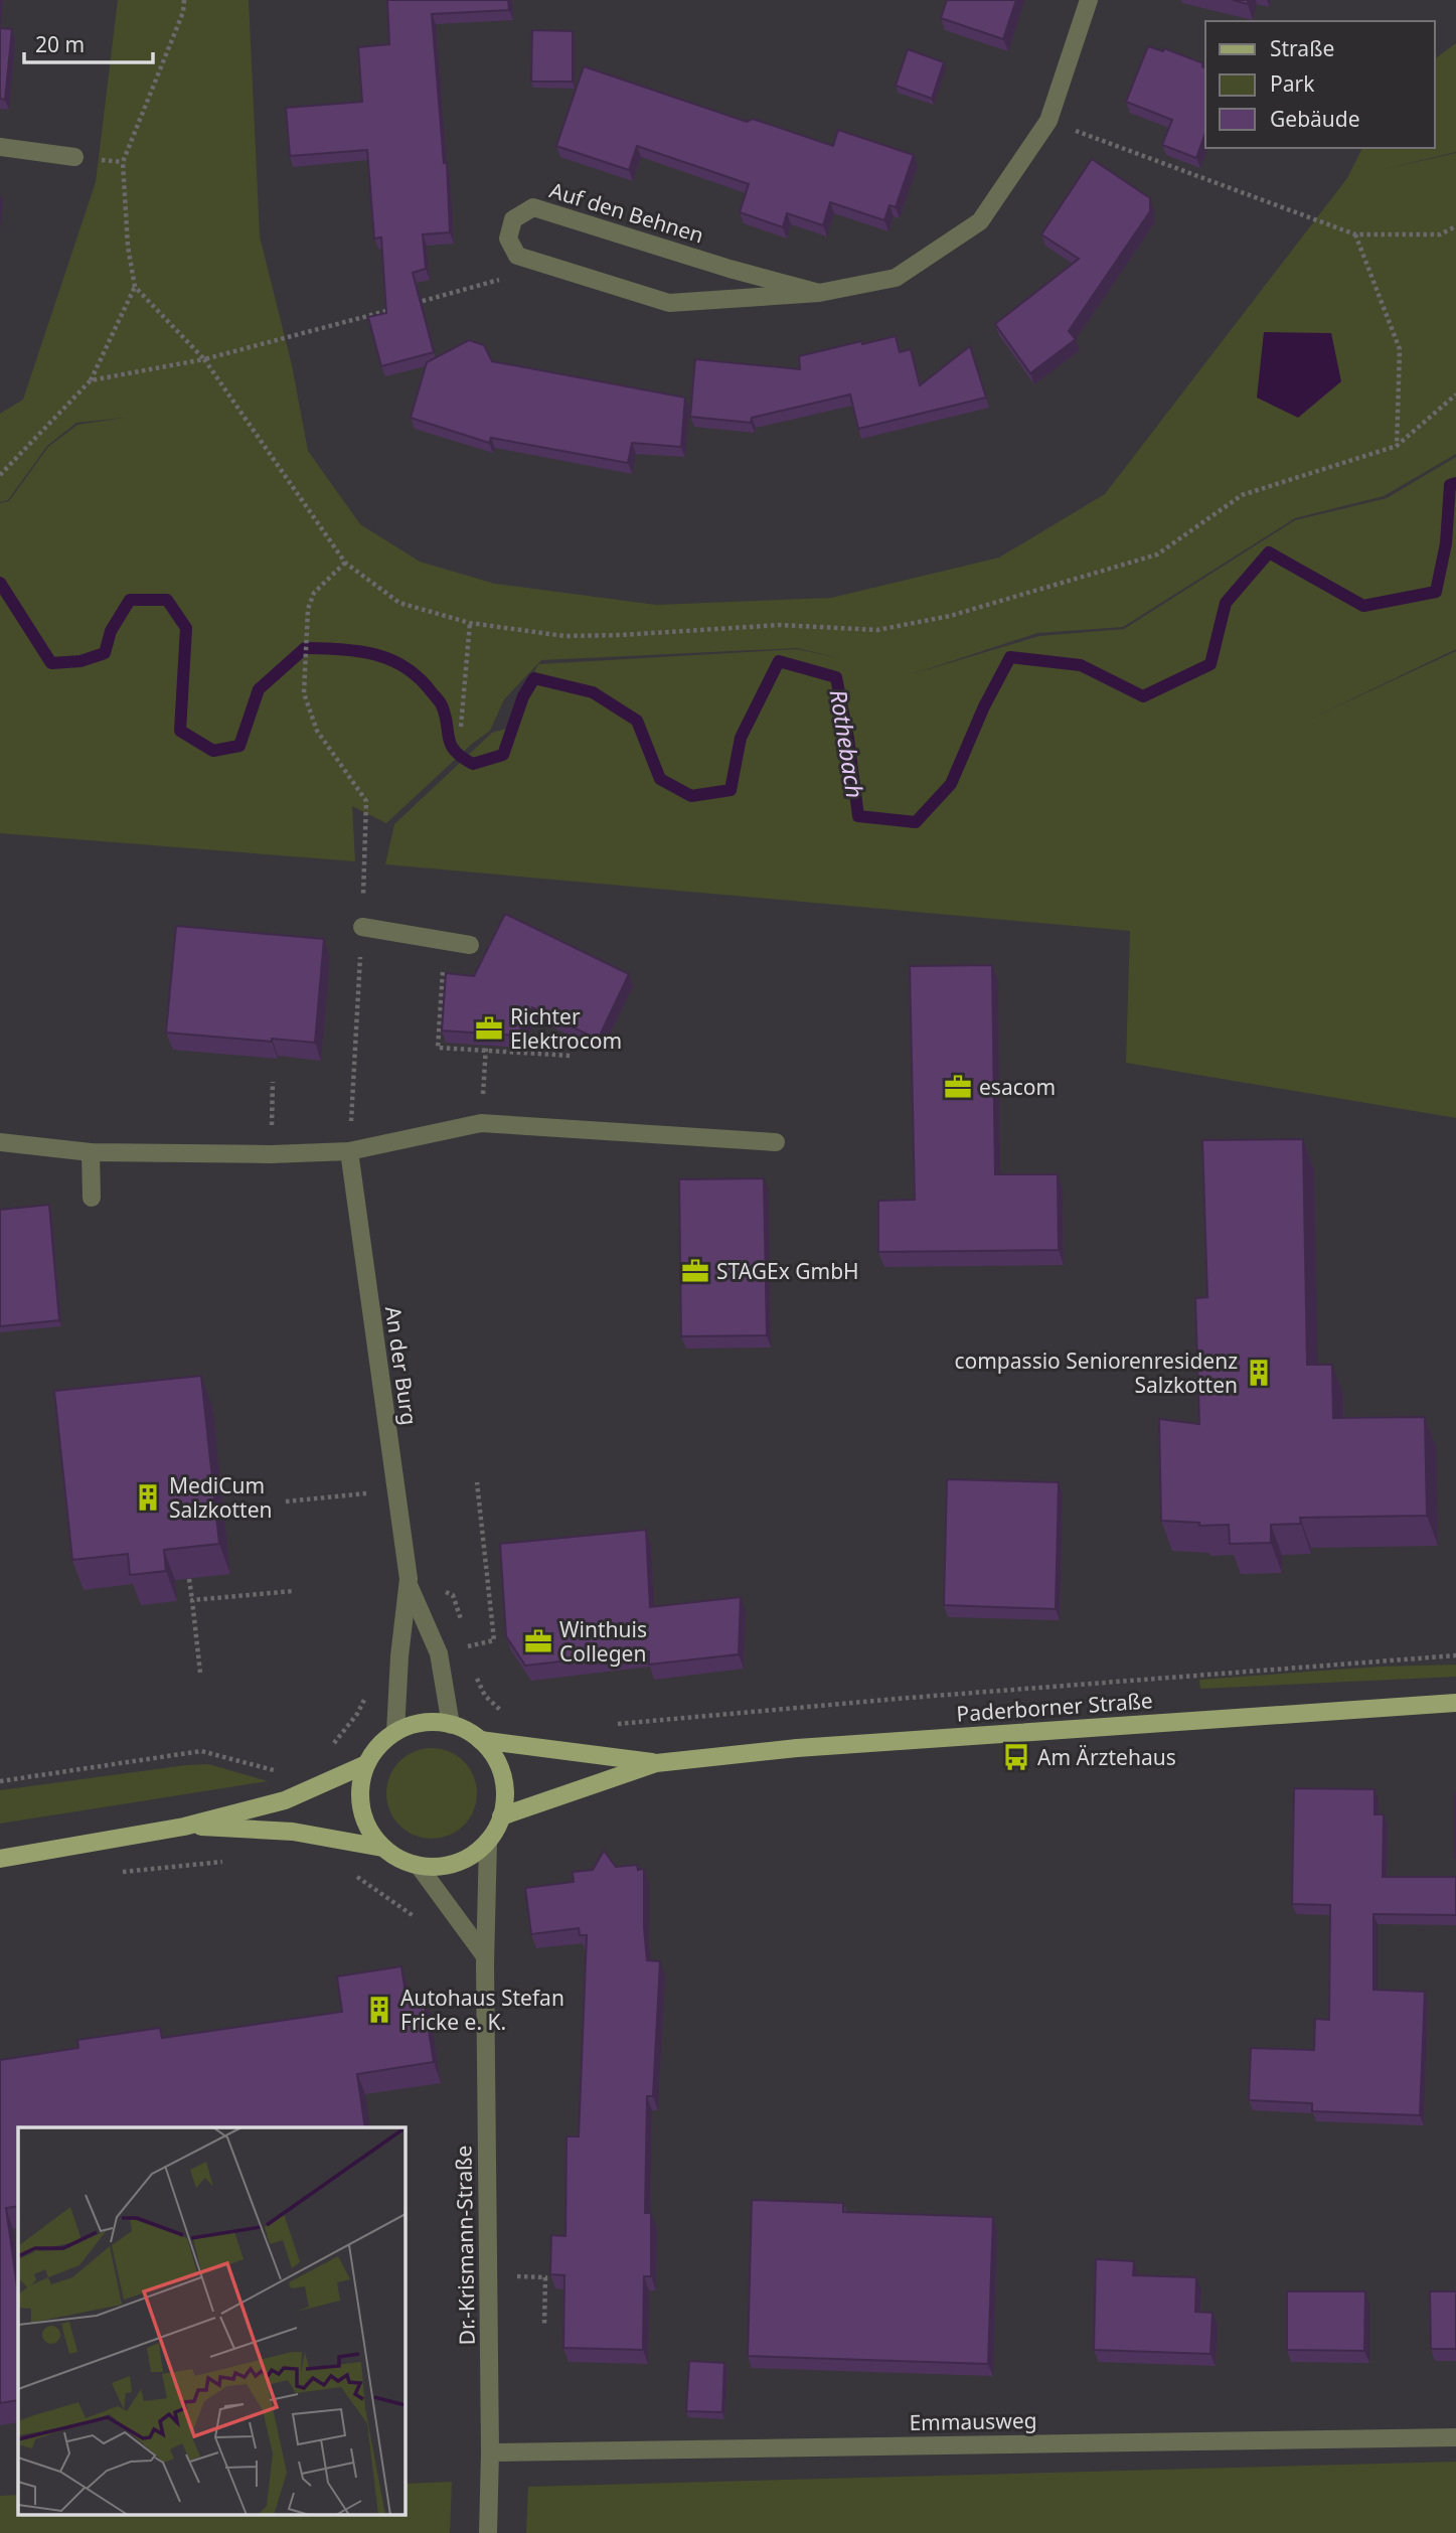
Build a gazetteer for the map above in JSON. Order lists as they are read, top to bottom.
{
  "streets": {
    "main road": ["Paderborner Straße"],
    "street": [
      "Auf den Behnen",
      "An der Burg",
      "Dr.-Krismann-Straße",
      "Emmausweg"
    ]
  },
  "crossings": [
    ["An der Burg", "Paderborner Straße"],
    ["An der Burg", "Dr.-Krismann-Straße"],
    ["Paderborner Straße", "Dr.-Krismann-Straße"],
    ["Dr.-Krismann-Straße", "Emmausweg"]
  ],
  "water": ["Rothebach"],
  "places": {
    "office": [
      "Richter Elektrocom",
      "esacom",
      "STAGEx GmbH",
      "Winthuis Collegen"
    ],
    "building": ["compassio Seniorenresidenz Salzkotten", "MediCum Salzkotten", "Autohaus Stefan Fricke e. K."],
    "bus stop": ["Am Ärztehaus"]
  },
  "legend": ["Straße", "Park", "Gebäude"],
  "scale_bar": "20 m"
}
